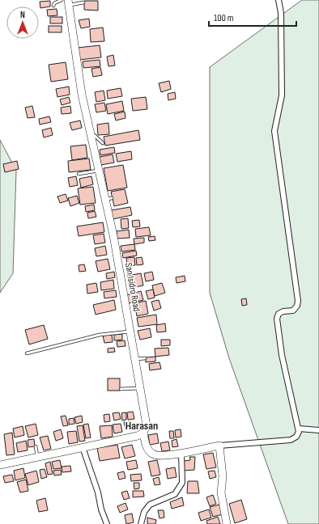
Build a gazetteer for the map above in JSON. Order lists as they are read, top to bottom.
{
  "streets": {
    "street": ["San Isidro Road"]
  },
  "districts": ["Harasan"],
  "scale_bar": "100 m",
  "north": "top"
}
